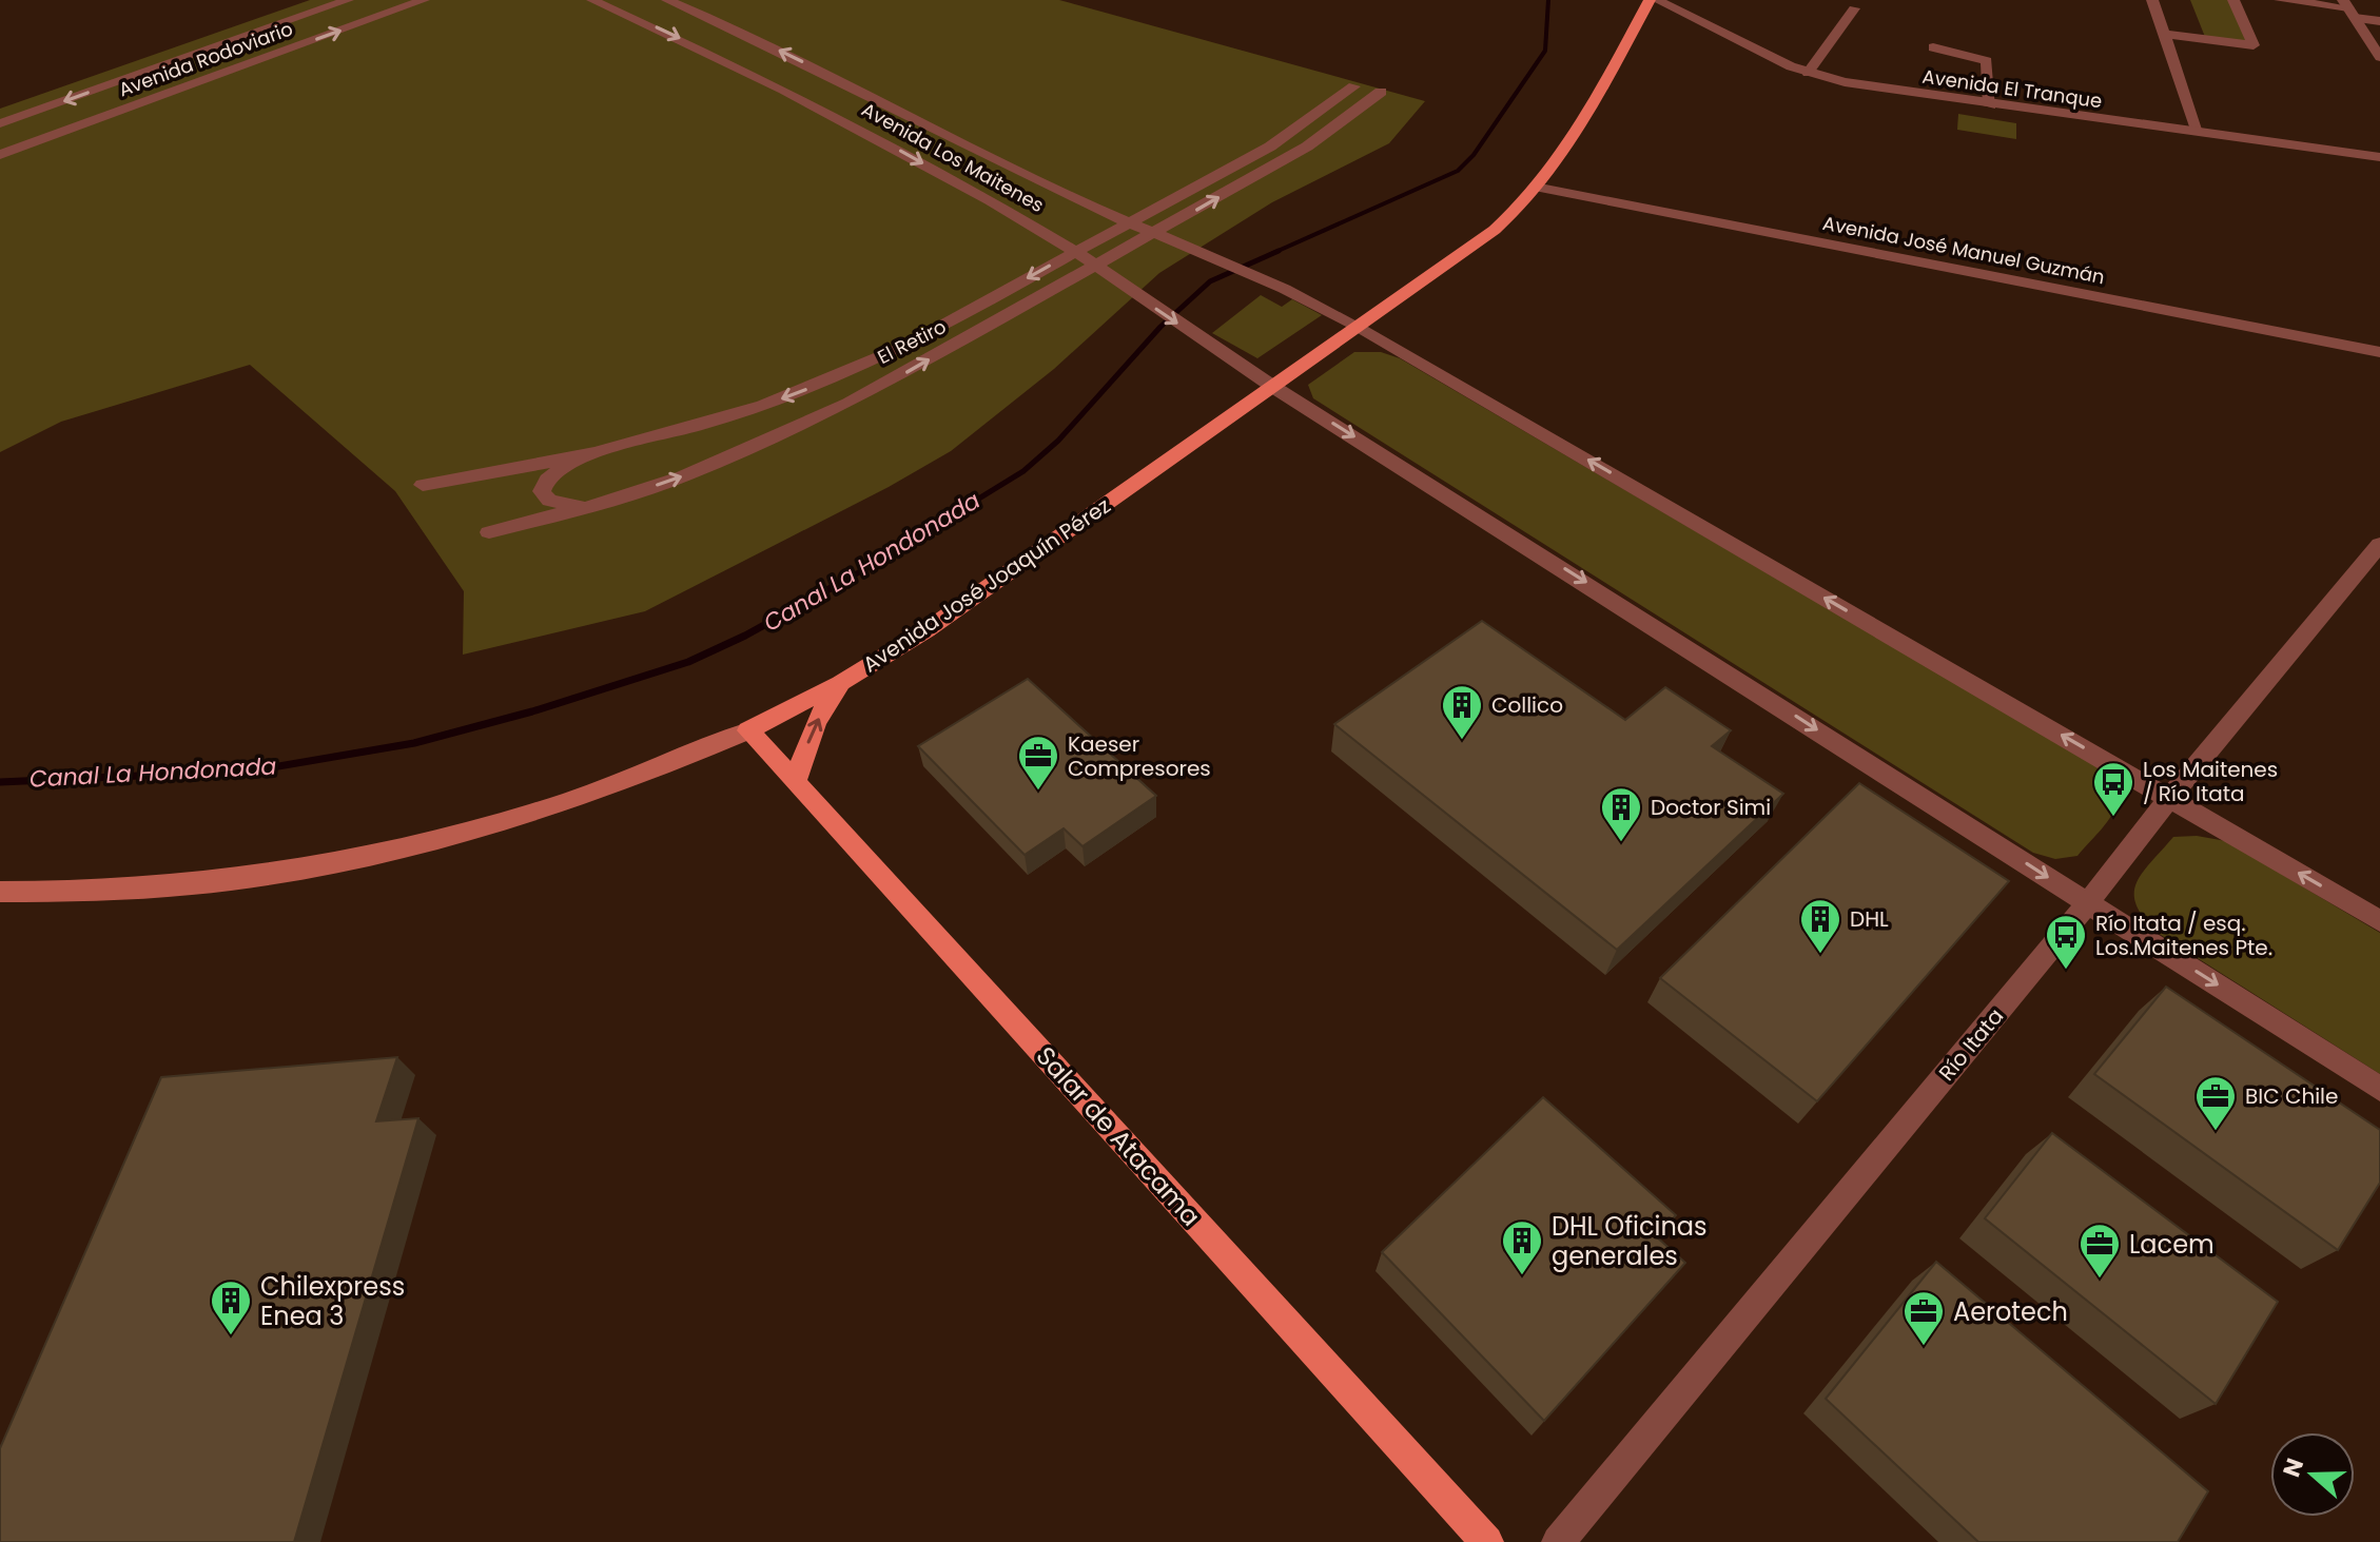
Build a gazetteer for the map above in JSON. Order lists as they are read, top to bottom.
{
  "streets": {
    "main road": ["Avenida José Joaquín Pérez", "Salar de Atacama"],
    "street": [
      "Avenida Rodoviario",
      "Avenida El Tranque",
      "Avenida Los Maitenes",
      "Avenida José Manuel Guzmán",
      "El Retiro",
      "Río Itata"
    ]
  },
  "crossings": [
    ["Avenida Los Maitenes", "El Retiro"],
    ["Avenida Los Maitenes", "Avenida José Joaquín Pérez"],
    ["Avenida Los Maitenes", "Río Itata"],
    ["Avenida José Manuel Guzmán", "Avenida José Joaquín Pérez"],
    ["Avenida José Joaquín Pérez", "Salar de Atacama"]
  ],
  "water": ["Canal La Hondonada"],
  "places": {
    "building": [
      "Collico",
      "Doctor Simi",
      "DHL",
      "DHL Oficinas generales",
      "Chilexpress Enea 3"
    ],
    "office": [
      "Kaeser Compresores",
      "BIC Chile",
      "Lacem",
      "Aerotech"
    ],
    "bus stop": ["Los Maitenes / Río Itata", "Río Itata / esq. Los.Maitenes Pte."]
  },
  "north": "left"
}
